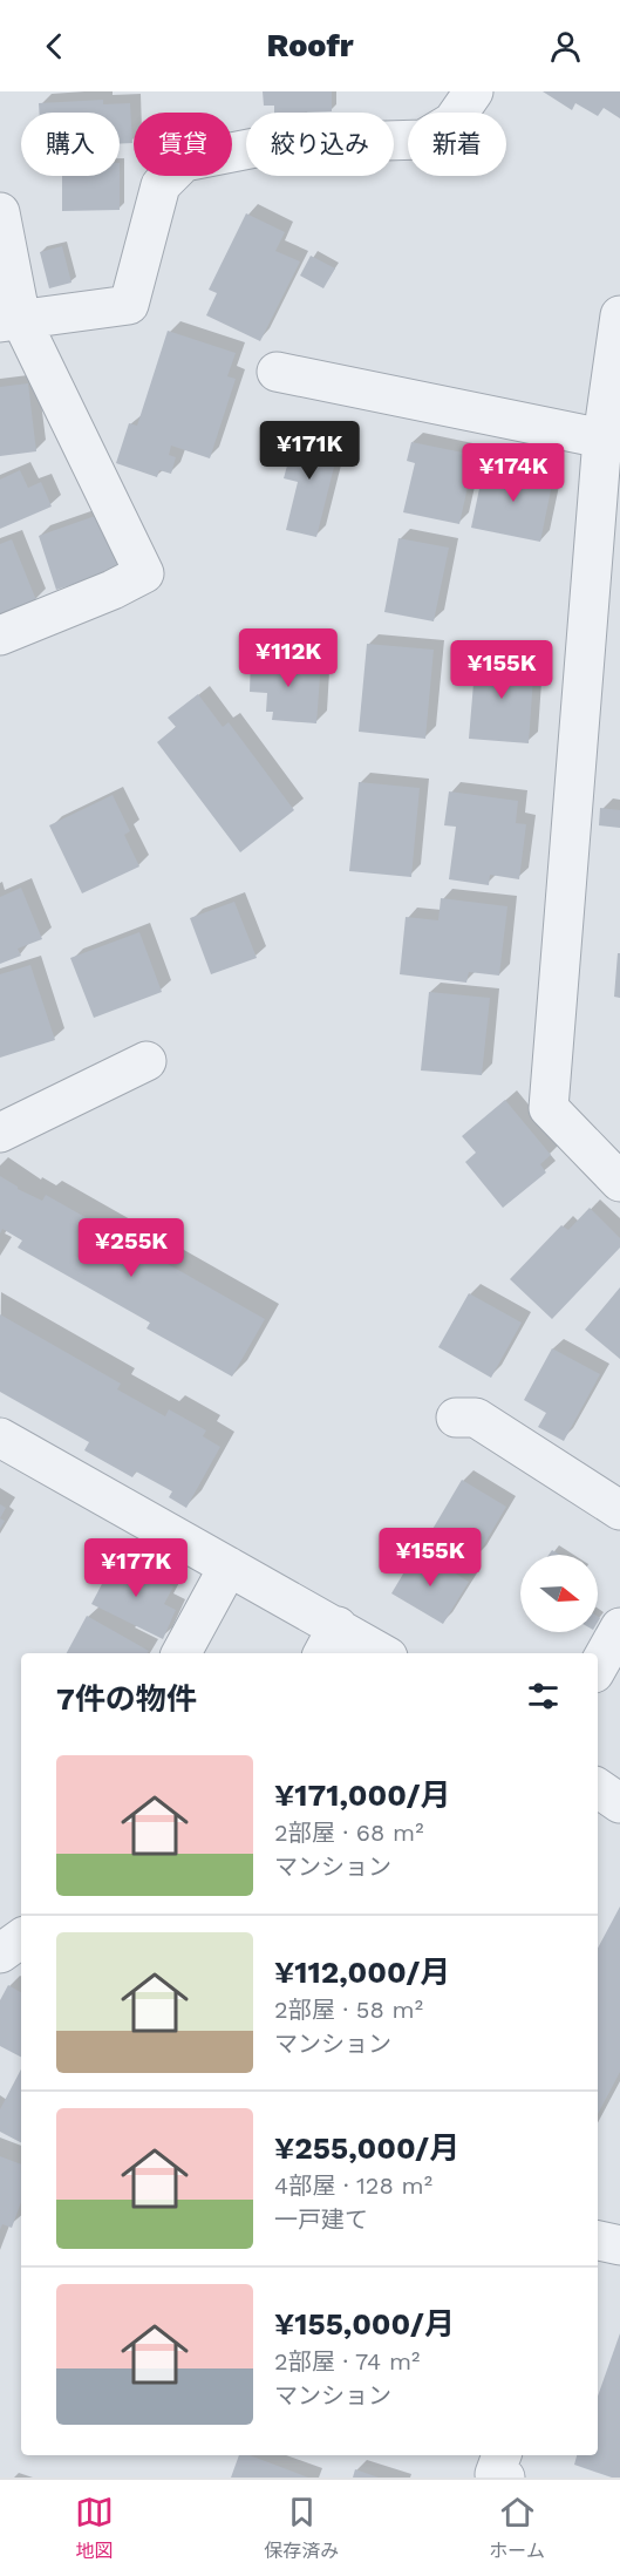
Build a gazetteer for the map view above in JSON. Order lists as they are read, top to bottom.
{
  "north": "right",
  "page": {
    "header": "Roofr",
    "chip": [
      "購入",
      "賃貸",
      "絞り込み",
      "新着"
    ],
    "price": [
      "¥171K",
      "¥174K",
      "¥112K",
      "¥155K",
      "¥255K",
      "¥155K",
      "¥177K"
    ],
    "heading": "7件の物件",
    "list": [
      {
        "name": "¥171,000/月",
        "note": "2部屋 · 68 m² · マンション"
      },
      {
        "name": "¥112,000/月",
        "note": "2部屋 · 58 m² · マンション"
      },
      {
        "name": "¥255,000/月",
        "note": "4部屋 · 128 m² · 一戸建て"
      },
      {
        "name": "¥155,000/月",
        "note": "2部屋 · 74 m² · マンション"
      }
    ],
    "tabs": ["地図", "保存済み", "ホーム"]
  }
}
